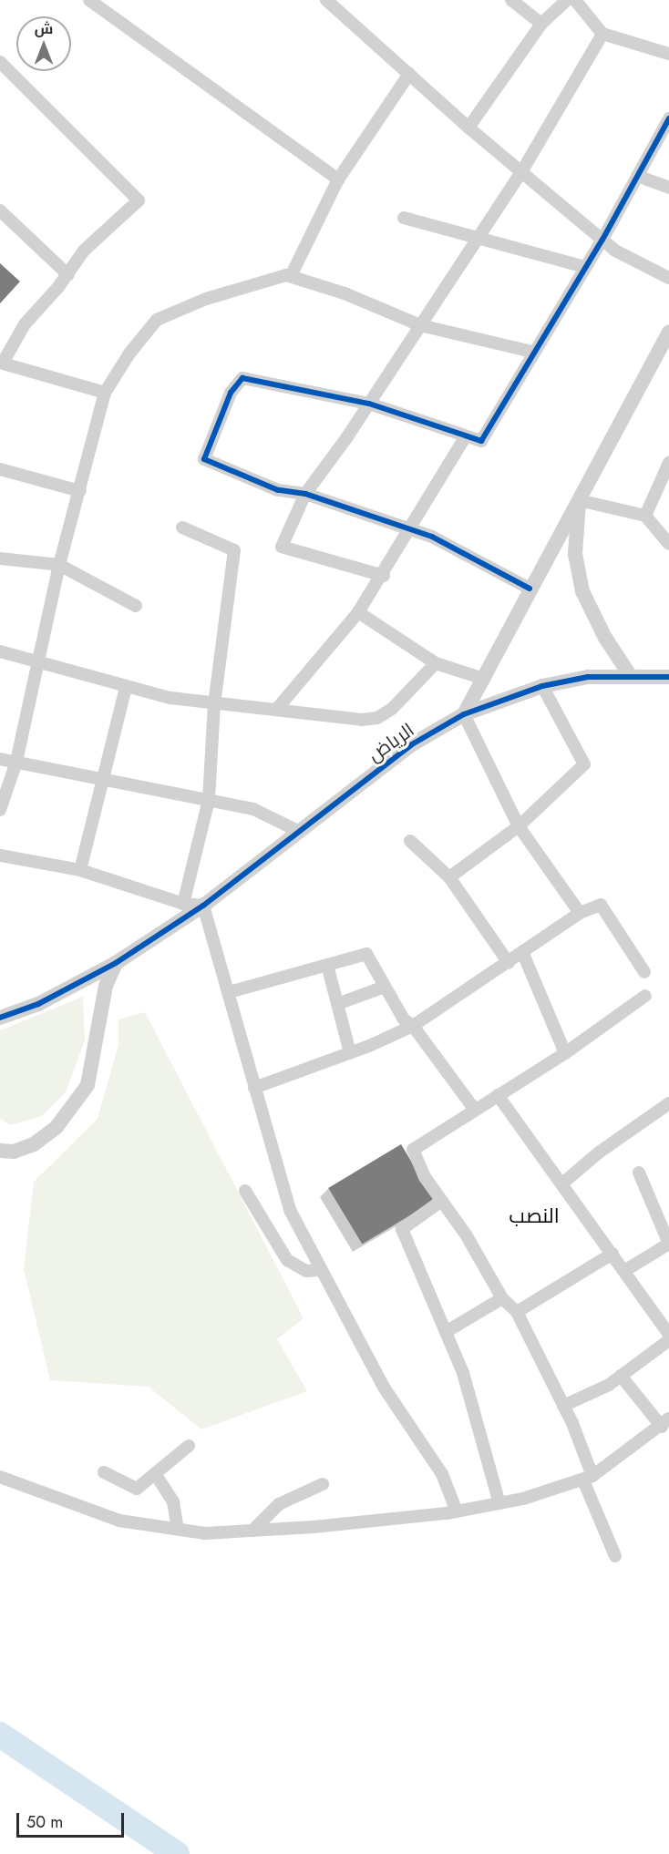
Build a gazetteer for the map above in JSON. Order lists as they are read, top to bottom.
{
  "streets": {
    "street": ["الرياض"]
  },
  "districts": ["النصب"],
  "scale_bar": "50 m",
  "north": "top"
}
